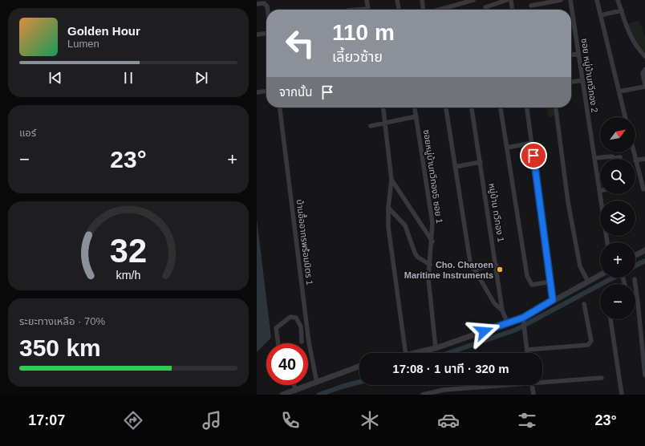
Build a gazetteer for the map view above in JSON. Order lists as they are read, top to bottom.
{
  "streets": {
    "street": [
      "ซอย หมู่บ้านทวีทอง 2",
      "ซอยหมู่บ้านทวีทอง5 ซอย 1",
      "หมู่บ้าน ทวีทอง 1",
      "บ้านอื้ออาทรพร้อมมิตร 1"
    ]
  },
  "places": ["Cho. Charoen Maritime Instruments"],
  "north": "top right",
  "page": {
    "turn": ["110 m", "เลี้ยวซ้าย"],
    "song": ["Golden Hour", "Lumen"],
    "then": "จากนั้น",
    "tile": [
      "แอร์",
      ["ระยะทางเหลือ · 70%", "350 km"]
    ],
    "map_buttons": ["+", "−"],
    "heat": ["−", "23°", "+"],
    "limit": "40",
    "trip": "17:08 · 1 นาที · 320 m",
    "tabs": ["17:07", "23°"],
    "gauge": ["32", "km/h"]
  }
}
